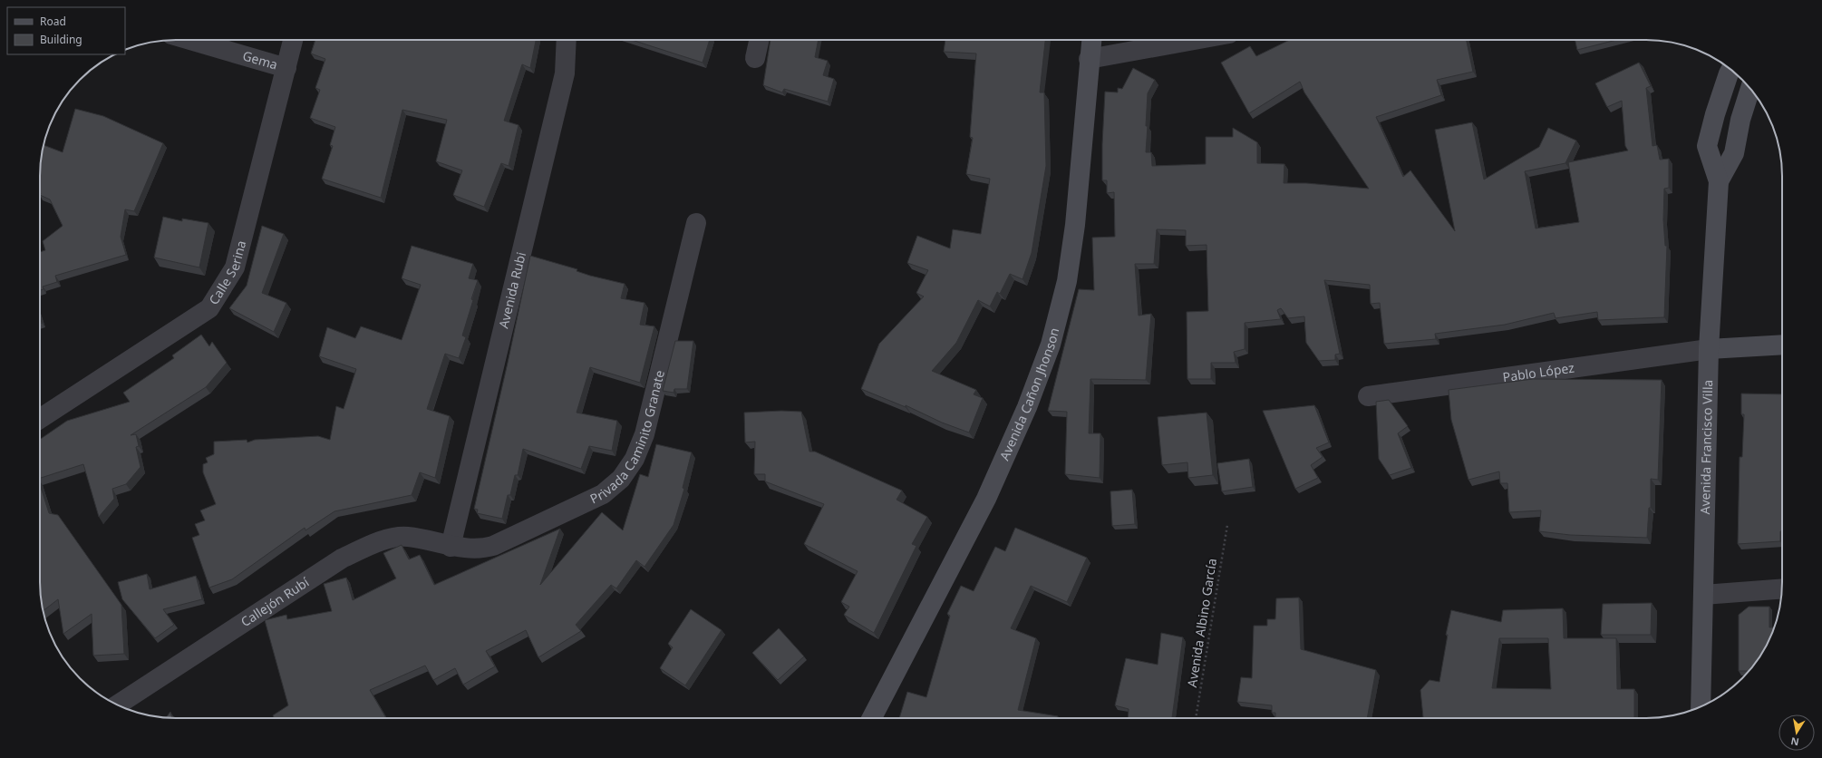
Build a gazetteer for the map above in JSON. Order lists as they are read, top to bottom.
{
  "streets": {
    "main road": ["Avenida Cañon Jhonson", "Avenida Francisco Villa"],
    "street": [
      "Gema",
      "Calle Serina",
      "Avenida Rubi",
      "Pablo López",
      "Privada Caminito Granate",
      "Callejón Rubí"
    ],
    "path": ["Avenida Albino García"]
  },
  "crossings": [
    ["Gema", "Calle Serina"],
    ["Avenida Rubi", "Privada Caminito Granate"],
    ["Avenida Rubi", "Callejón Rubí"],
    ["Pablo López", "Avenida Francisco Villa"],
    ["Privada Caminito Granate", "Callejón Rubí"]
  ],
  "legend": ["Road", "Building"],
  "north": "bottom"
}
